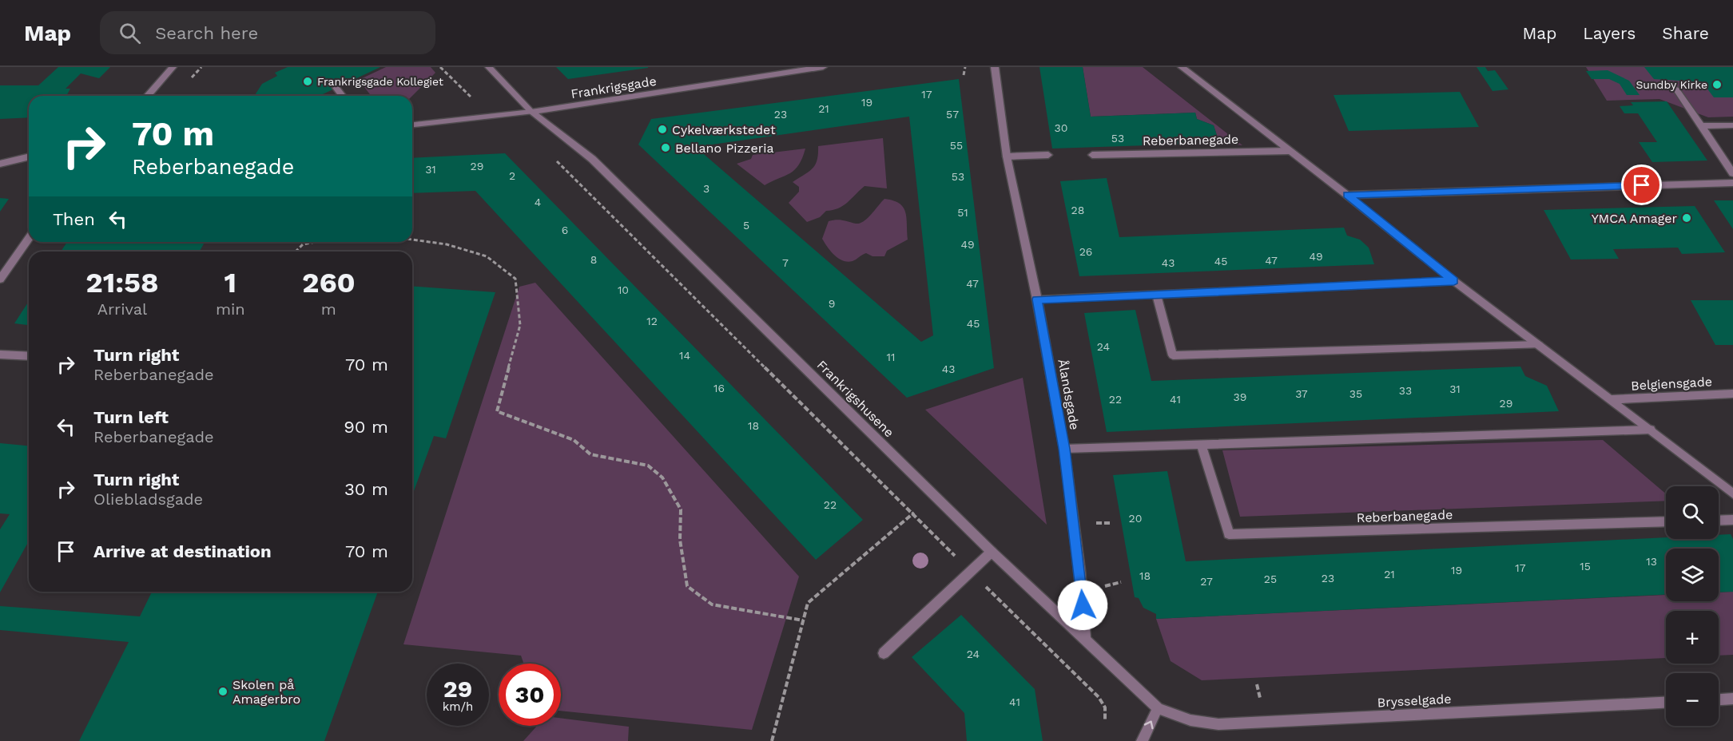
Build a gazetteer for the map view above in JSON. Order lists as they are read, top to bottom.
{
  "streets": {
    "street": [
      "Frankrigsgade",
      "Reberbanegade",
      "Belgiensgade",
      "Ålandsgade",
      "Frankrigshusene",
      "Brysselgade"
    ]
  },
  "crossings": [
    ["Frankrigsgade", "Frankrigshusene"],
    ["Reberbanegade", "Belgiensgade"],
    ["Ålandsgade", "Frankrigshusene"],
    ["Frankrigshusene", "Brysselgade"]
  ],
  "places": [
    "Frankrigsgade Kollegiet",
    "Sundby Kirke",
    "Cykelværkstedet",
    "Bellano Pizzeria",
    "YMCA Amager",
    "Skolen på Amagerbro"
  ],
  "house_numbers": [
    "17",
    "19",
    "21",
    "23",
    "57",
    "30",
    "53",
    "55",
    "29",
    "31",
    "2",
    "53",
    "3",
    "4",
    "28",
    "51",
    "5",
    "6",
    "49",
    "26",
    "49",
    "8",
    "47",
    "45",
    "7",
    "43",
    "47",
    "10",
    "9",
    "12",
    "45",
    "24",
    "14",
    "11",
    "43",
    "16",
    "31",
    "33",
    "37",
    "35",
    "39",
    "22",
    "41",
    "29",
    "18",
    "22",
    "20",
    "13",
    "15",
    "17",
    "19",
    "21",
    "18",
    "23",
    "25",
    "27",
    "24",
    "41"
  ],
  "page": {
    "header": "Map",
    "search": "Search here",
    "nav": ["Map", "Layers", "Share"],
    "turn": ["70 m", "Reberbanegade"],
    "then": "Then",
    "eta": [
      "21:58",
      "Arrival",
      "1",
      "min",
      "260",
      "m"
    ],
    "list": [
      {
        "name": "Turn right",
        "note": "Reberbanegade",
        "value": "70 m"
      },
      {
        "name": "Turn left",
        "note": "Reberbanegade",
        "value": "90 m"
      },
      {
        "name": "Turn right",
        "note": "Oliebladsgade",
        "value": "30 m"
      },
      {
        "name": "Arrive at destination",
        "value": "70 m"
      }
    ],
    "map_buttons": ["+", "−"],
    "speed": "29 km/h",
    "limit": "30"
  }
}
